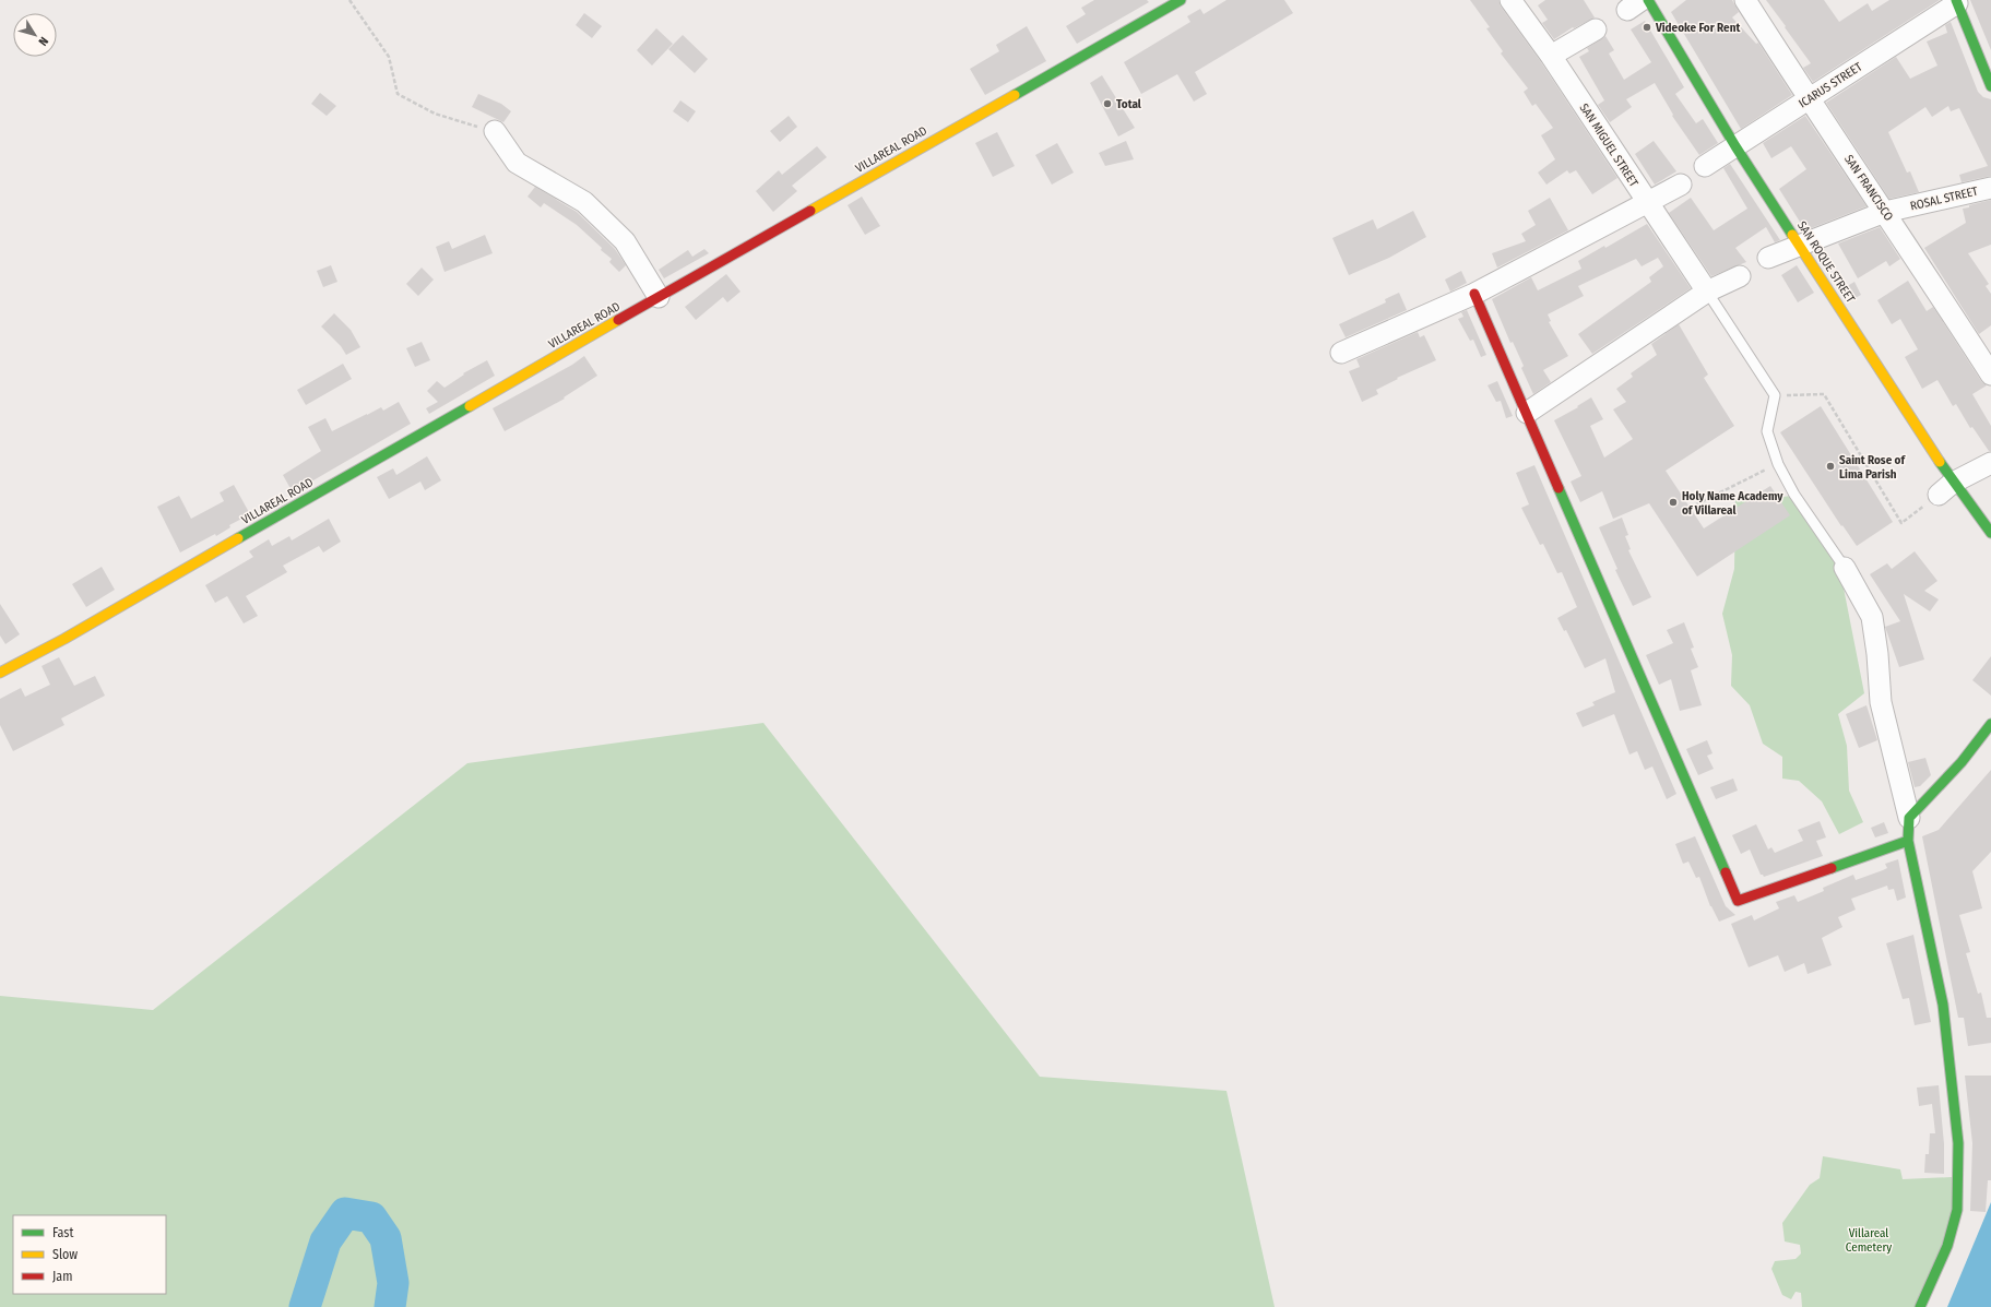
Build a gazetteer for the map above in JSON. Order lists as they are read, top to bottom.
{
  "streets": {
    "street": [
      "ICARUS STREET",
      "SAN MIGUEL STREET",
      "VILLAREAL ROAD",
      "SAN FRANCISCO",
      "ROSAL STREET",
      "SAN ROQUE STREET"
    ]
  },
  "crossings": [
    ["ICARUS STREET", "SAN FRANCISCO"],
    ["ICARUS STREET", "SAN ROQUE STREET"],
    ["SAN FRANCISCO", "ROSAL STREET"],
    ["ROSAL STREET", "SAN ROQUE STREET"]
  ],
  "parks": ["Villareal Cemetery"],
  "places": [
    "Videoke For Rent",
    "Total",
    "Saint Rose of Lima Parish",
    "Holy Name Academy of Villareal"
  ],
  "legend": ["Fast", "Slow", "Jam"],
  "north": "bottom right"
}
